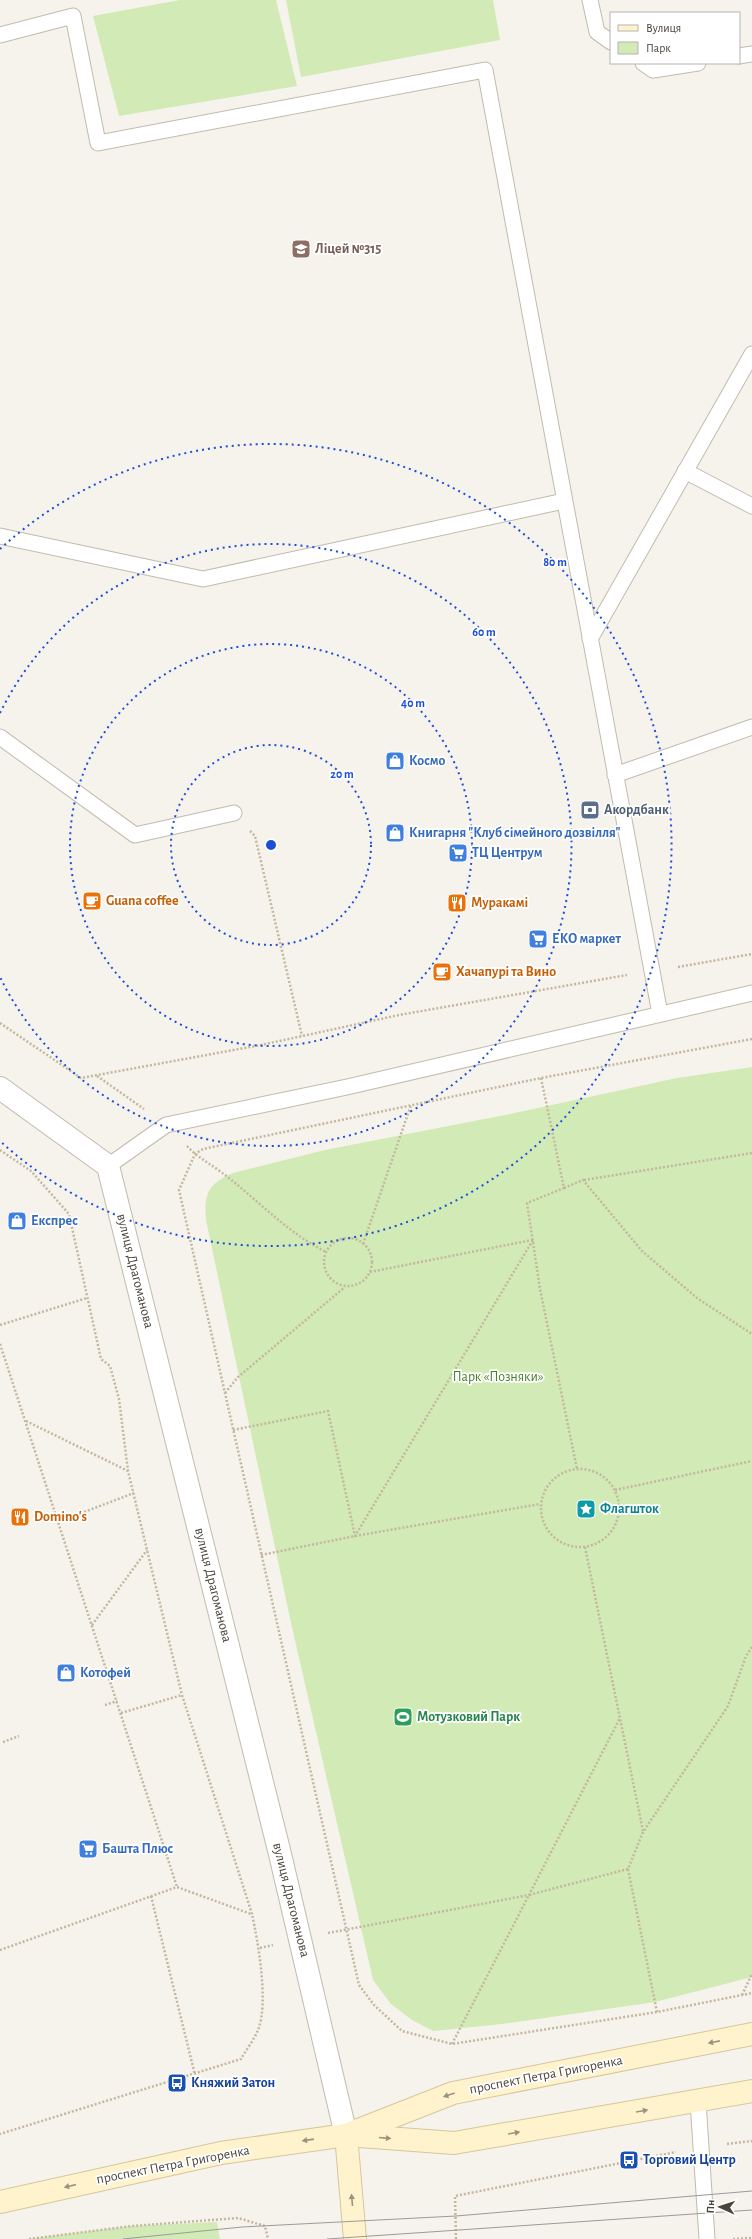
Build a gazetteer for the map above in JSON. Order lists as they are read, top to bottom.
{
  "streets": {
    "main road": ["проспект Петра Григоренка"],
    "street": ["вулиця Драгоманова"]
  },
  "crossings": [
    ["вулиця Драгоманова", "проспект Петра Григоренка"]
  ],
  "parks": ["Парк «Позняки»"],
  "places": {
    "school or university": ["Ліцей №315"],
    "shop": [
      "Космо",
      "Книгарня \"Клуб сімейного дозвілля\"",
      "Експрес",
      "Котофей"
    ],
    "bank": ["Акордбанк"],
    "supermarket": ["ТЦ Центрум", "ЕКО маркет", "Башта Плюс"],
    "cafe": ["Guana coffee", "Хачапурі та Вино"],
    "restaurant": ["Муракамі", "Domino's"],
    "place": ["Флагшток"],
    "sports": ["Мотузковий Парк"],
    "bus stop": ["Княжий Затон", "Торговий Центр"]
  },
  "legend": ["Вулиця", "Парк"],
  "north": "left",
  "rings": [
    "80 m",
    "60 m",
    "40 m",
    "20 m"
  ]
}
